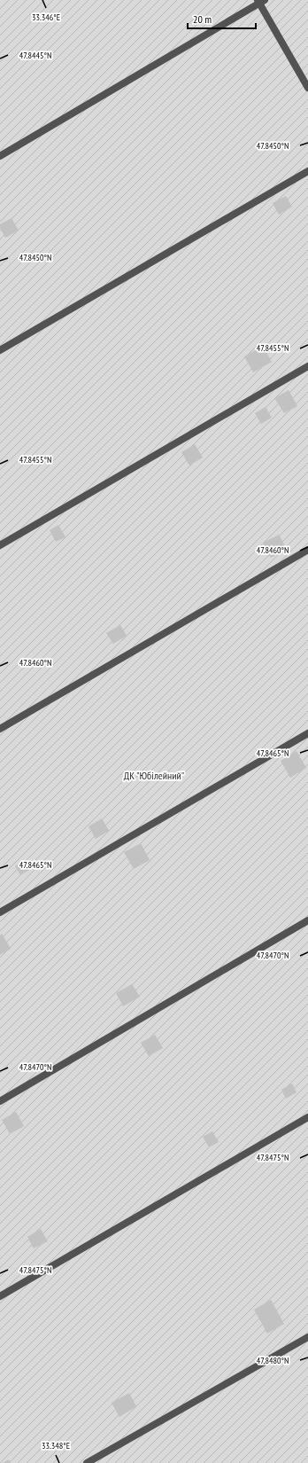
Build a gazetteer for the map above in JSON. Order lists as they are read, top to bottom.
{
  "parks": ["ДК \"Юбілейний\""],
  "scale_bar": "20 m",
  "coordinates": [
    "33.346°E",
    "47.8445°N",
    "47.8450°N",
    "47.8455°N",
    "47.8460°N",
    "47.8465°N",
    "47.8470°N",
    "47.8475°N",
    "47.8480°N",
    "33.348°E"
  ]
}
